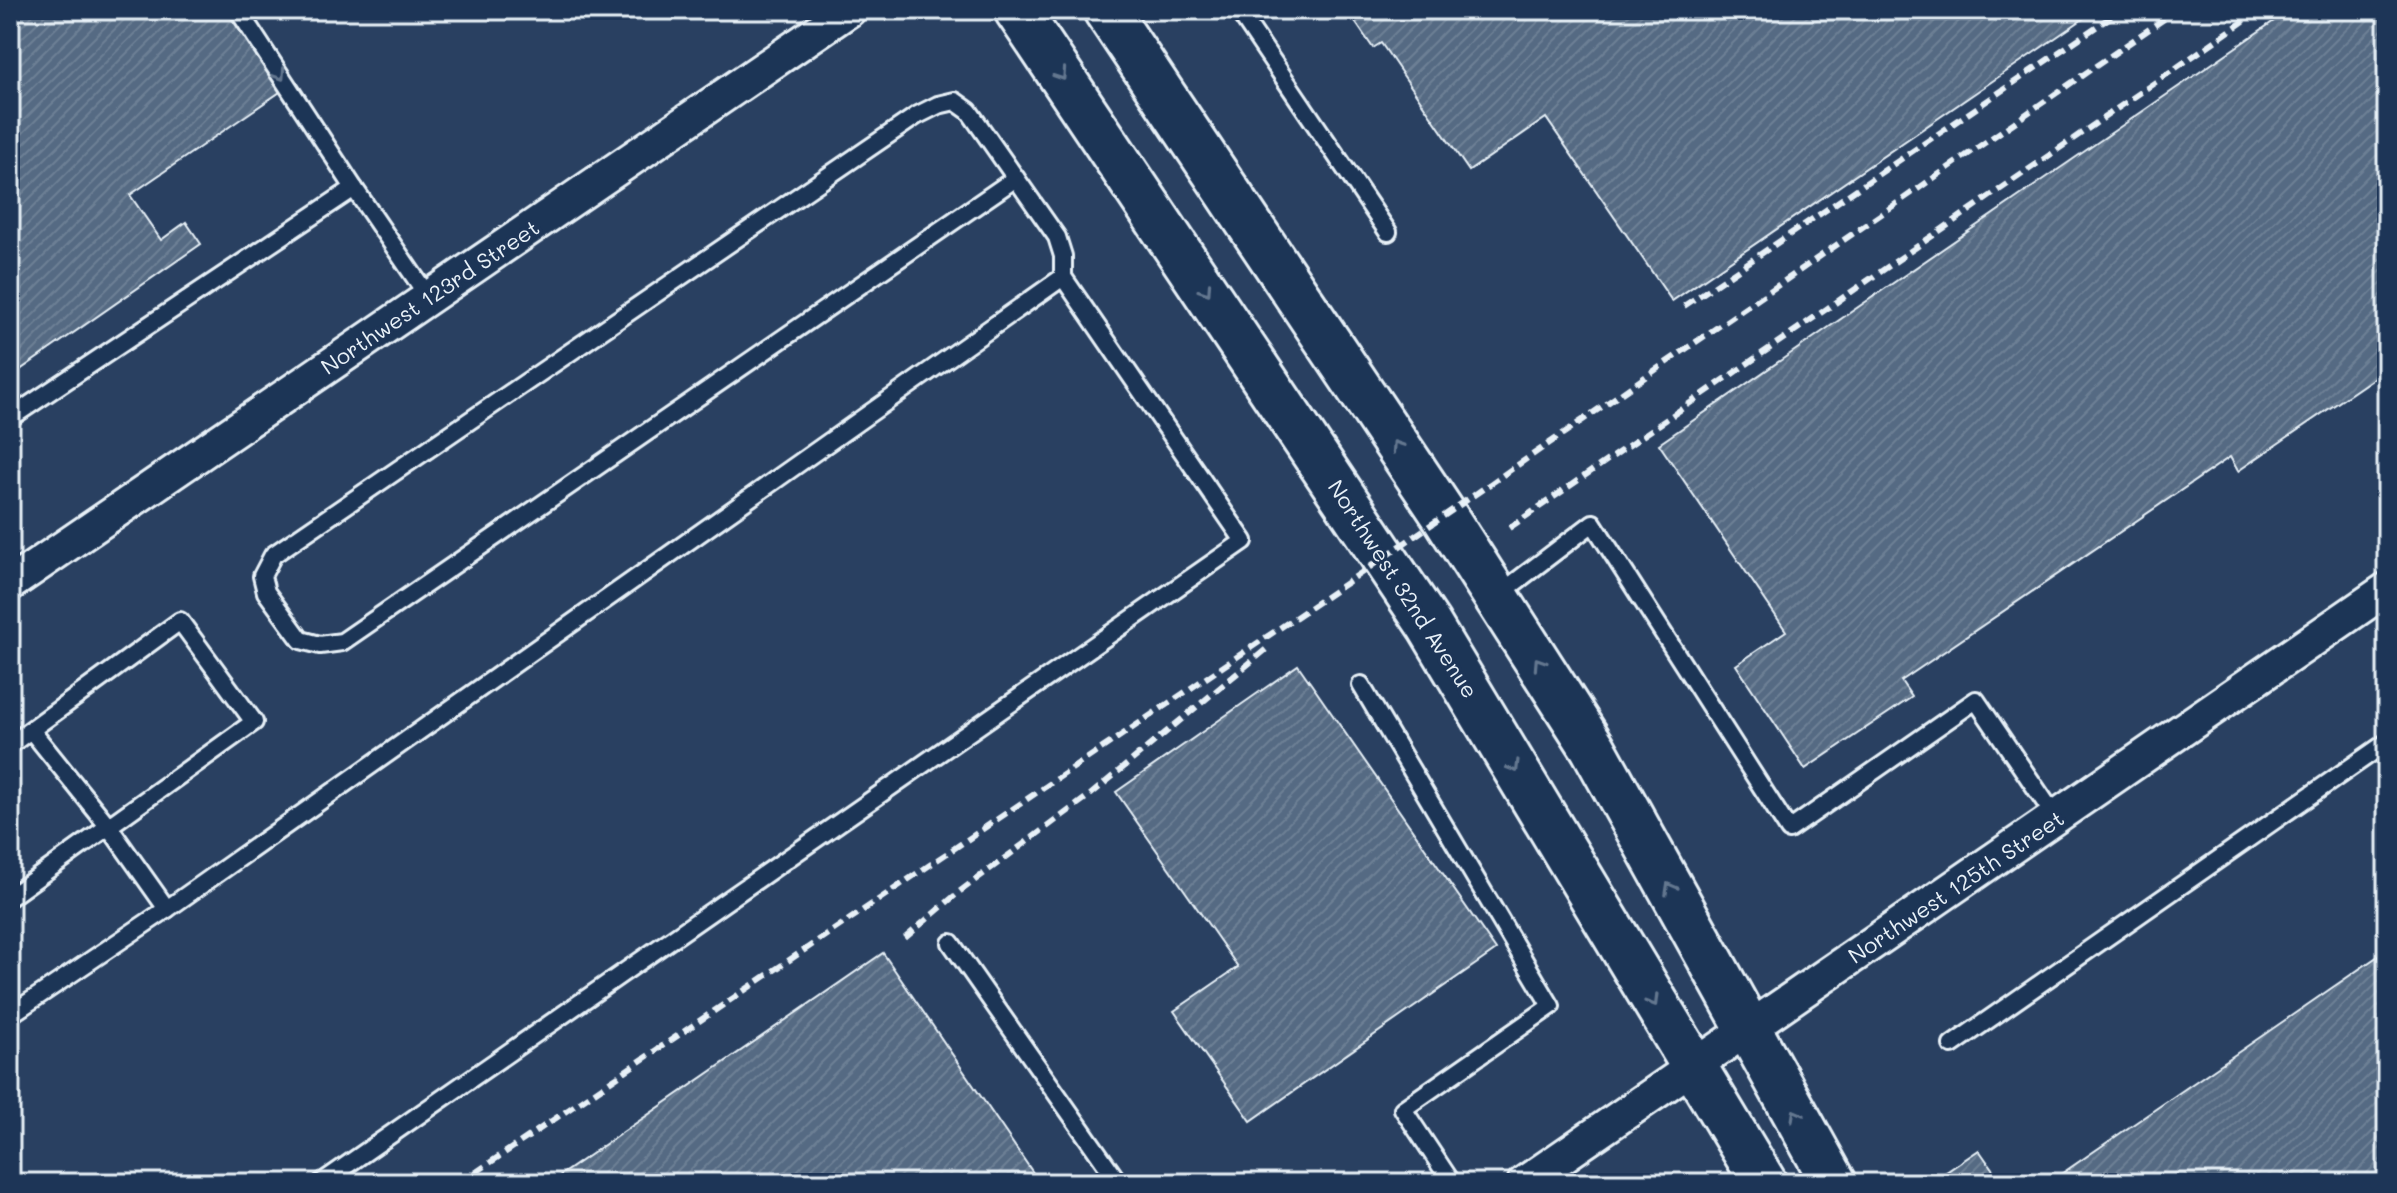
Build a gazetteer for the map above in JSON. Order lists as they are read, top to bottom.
{
  "streets": {
    "main road": ["Northwest 32nd Avenue"],
    "street": ["Northwest 123rd Street", "Northwest 125th Street"]
  },
  "crossings": [
    ["Northwest 32nd Avenue", "Northwest 125th Street"]
  ]
}
